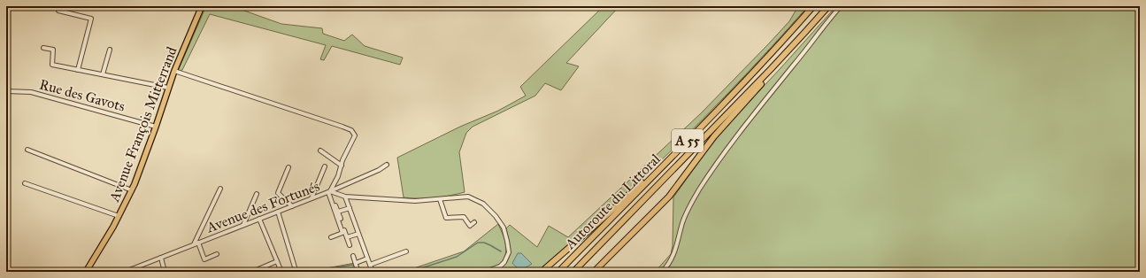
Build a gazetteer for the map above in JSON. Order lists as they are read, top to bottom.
{
  "streets": {
    "highway": ["A 55", "Autoroute du Littoral"],
    "main road": ["Avenue François Mitterrand"],
    "street": ["Rue des Gavots", "Avenue des Fortunés"]
  },
  "crossings": [
    ["Rue des Gavots", "Avenue François Mitterrand"],
    ["Avenue François Mitterrand", "Avenue des Fortunés"]
  ]
}
